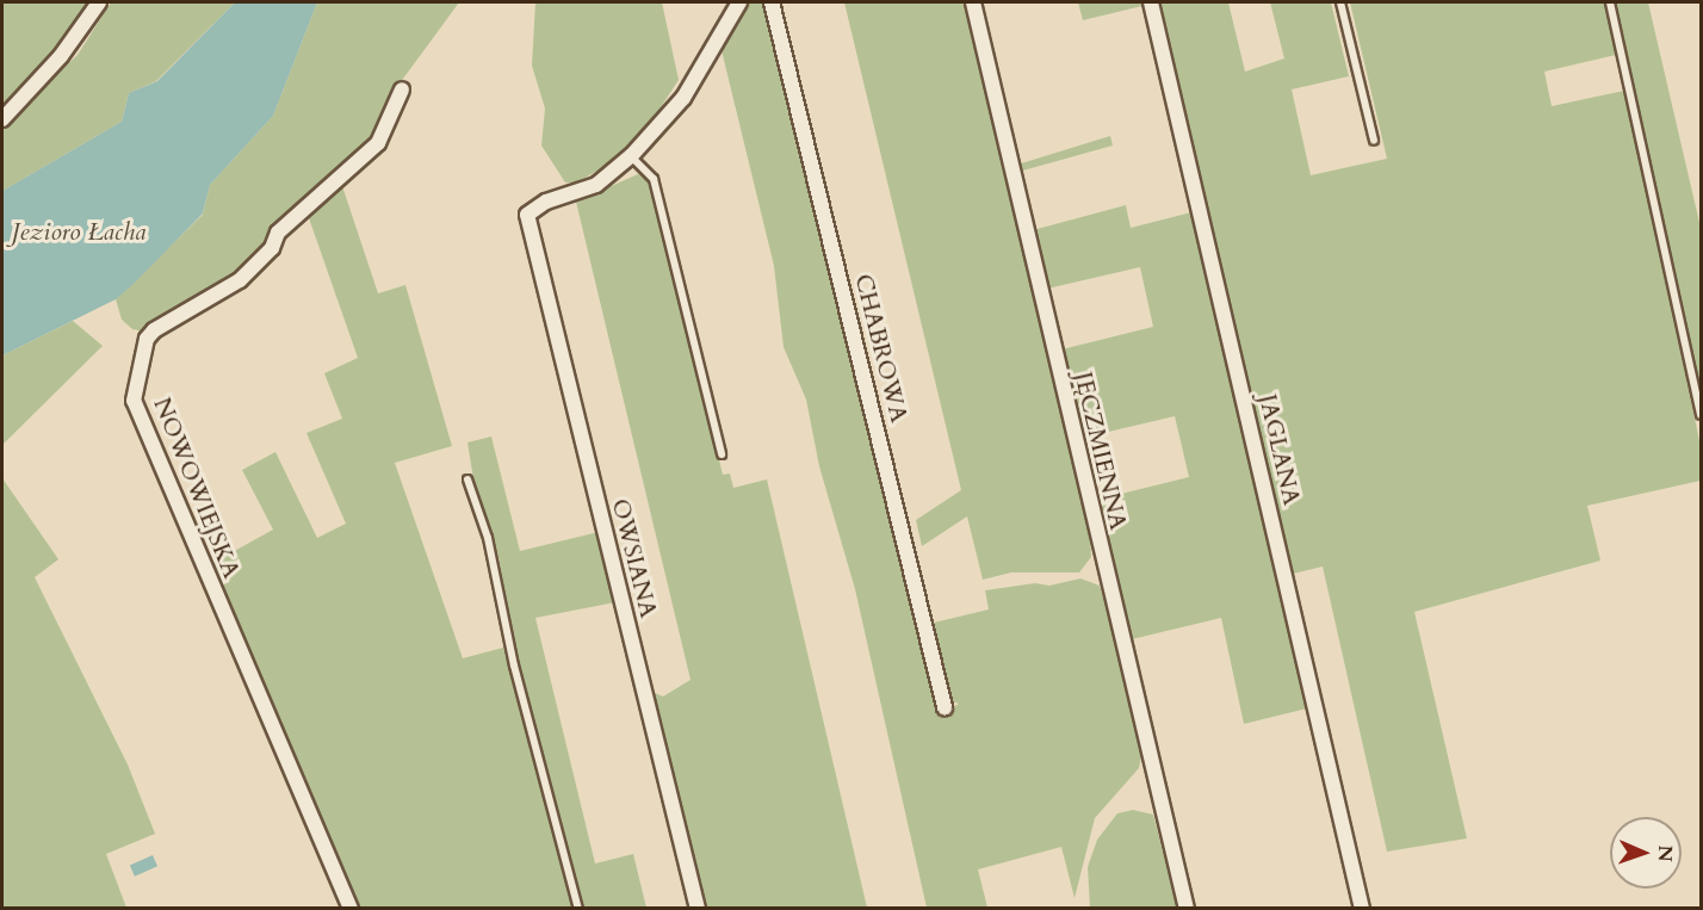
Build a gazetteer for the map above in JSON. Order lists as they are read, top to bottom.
{
  "streets": {
    "street": [
      "CHABROWA",
      "JAGLANA",
      "JĘCZMIENNA",
      "NOWOWIEJSKA",
      "OWSIANA"
    ]
  },
  "water": ["Jezioro Łacha"],
  "north": "right"
}
